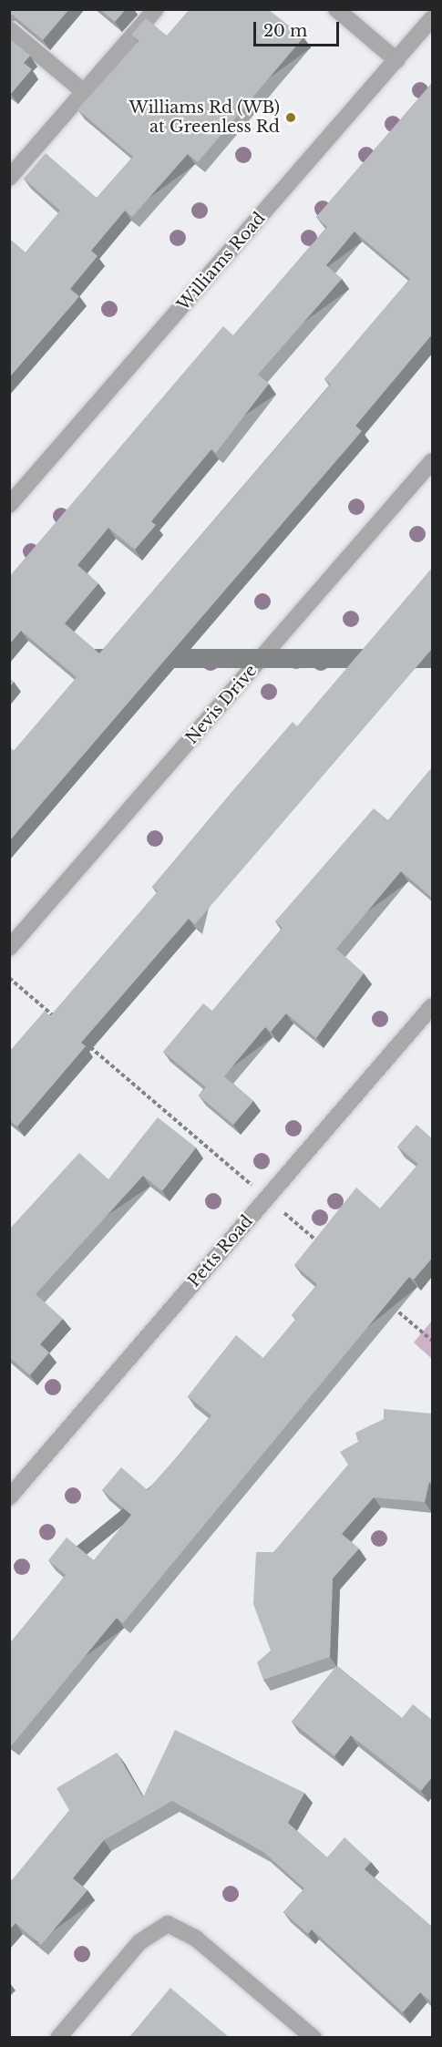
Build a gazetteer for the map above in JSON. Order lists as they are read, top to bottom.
{
  "streets": {
    "street": ["Williams Road", "Nevis Drive", "Petts Road"]
  },
  "places": ["Williams Rd (WB) at Greenless Rd"],
  "scale_bar": "20 m"
}
